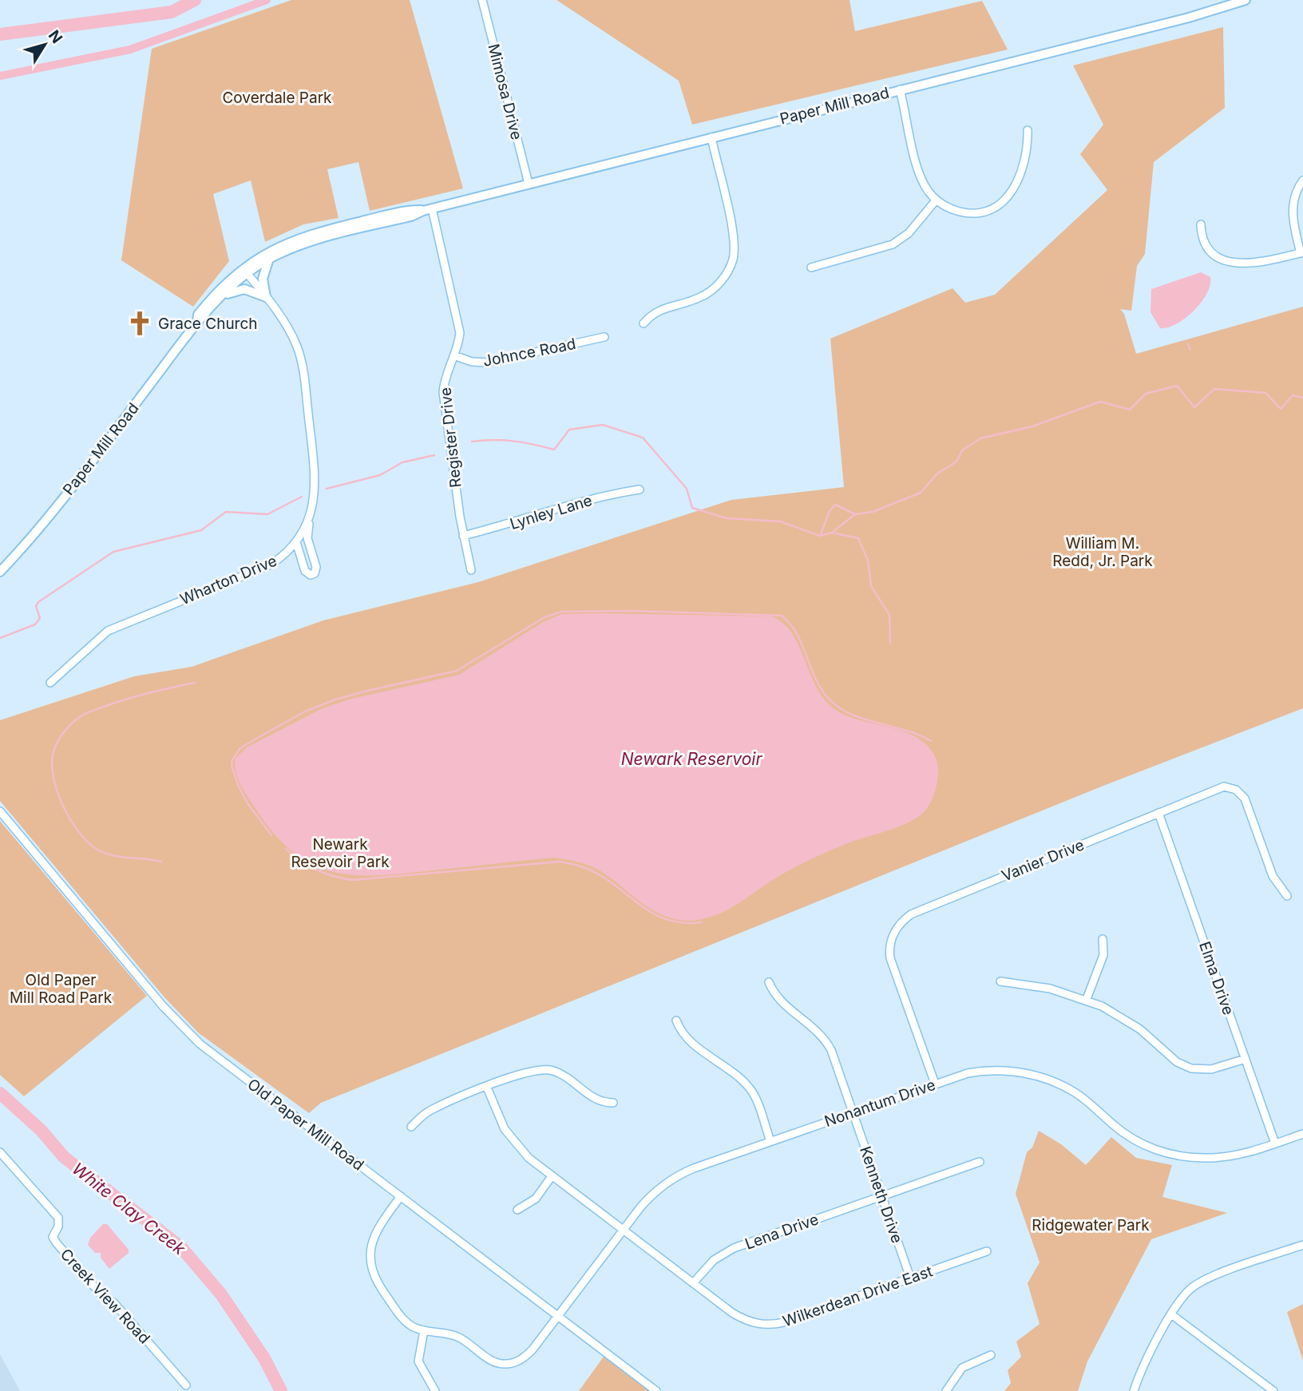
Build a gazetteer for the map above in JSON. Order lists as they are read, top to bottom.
{
  "streets": {
    "main road": ["Paper Mill Road"],
    "street": [
      "Mimosa Drive",
      "Johnce Road",
      "Register Drive",
      "Lynley Lane",
      "Wharton Drive",
      "Vanier Drive",
      "Elma Drive",
      "Nonantum Drive",
      "Old Paper Mill Road",
      "Kenneth Drive",
      "Lena Drive",
      "Creek View Road",
      "Wilkerdean Drive East"
    ]
  },
  "crossings": [
    ["Mimosa Drive", "Paper Mill Road"],
    ["Paper Mill Road", "Register Drive"],
    ["Paper Mill Road", "Wharton Drive"],
    ["Johnce Road", "Register Drive"],
    ["Register Drive", "Lynley Lane"],
    ["Vanier Drive", "Elma Drive"],
    ["Vanier Drive", "Nonantum Drive"],
    ["Elma Drive", "Nonantum Drive"],
    ["Nonantum Drive", "Old Paper Mill Road"],
    ["Nonantum Drive", "Kenneth Drive"],
    ["Nonantum Drive", "Wilkerdean Drive East"],
    ["Kenneth Drive", "Lena Drive"],
    ["Kenneth Drive", "Wilkerdean Drive East"],
    ["Lena Drive", "Wilkerdean Drive East"]
  ],
  "water": ["Newark Reservoir", "White Clay Creek"],
  "parks": [
    "Coverdale Park",
    "William M. Redd, Jr. Park",
    "Newark Resevoir Park",
    "Old Paper Mill Road Park",
    "Ridgewater Park"
  ],
  "places": {
    "church": ["Grace Church"]
  },
  "north": "top right"
}
